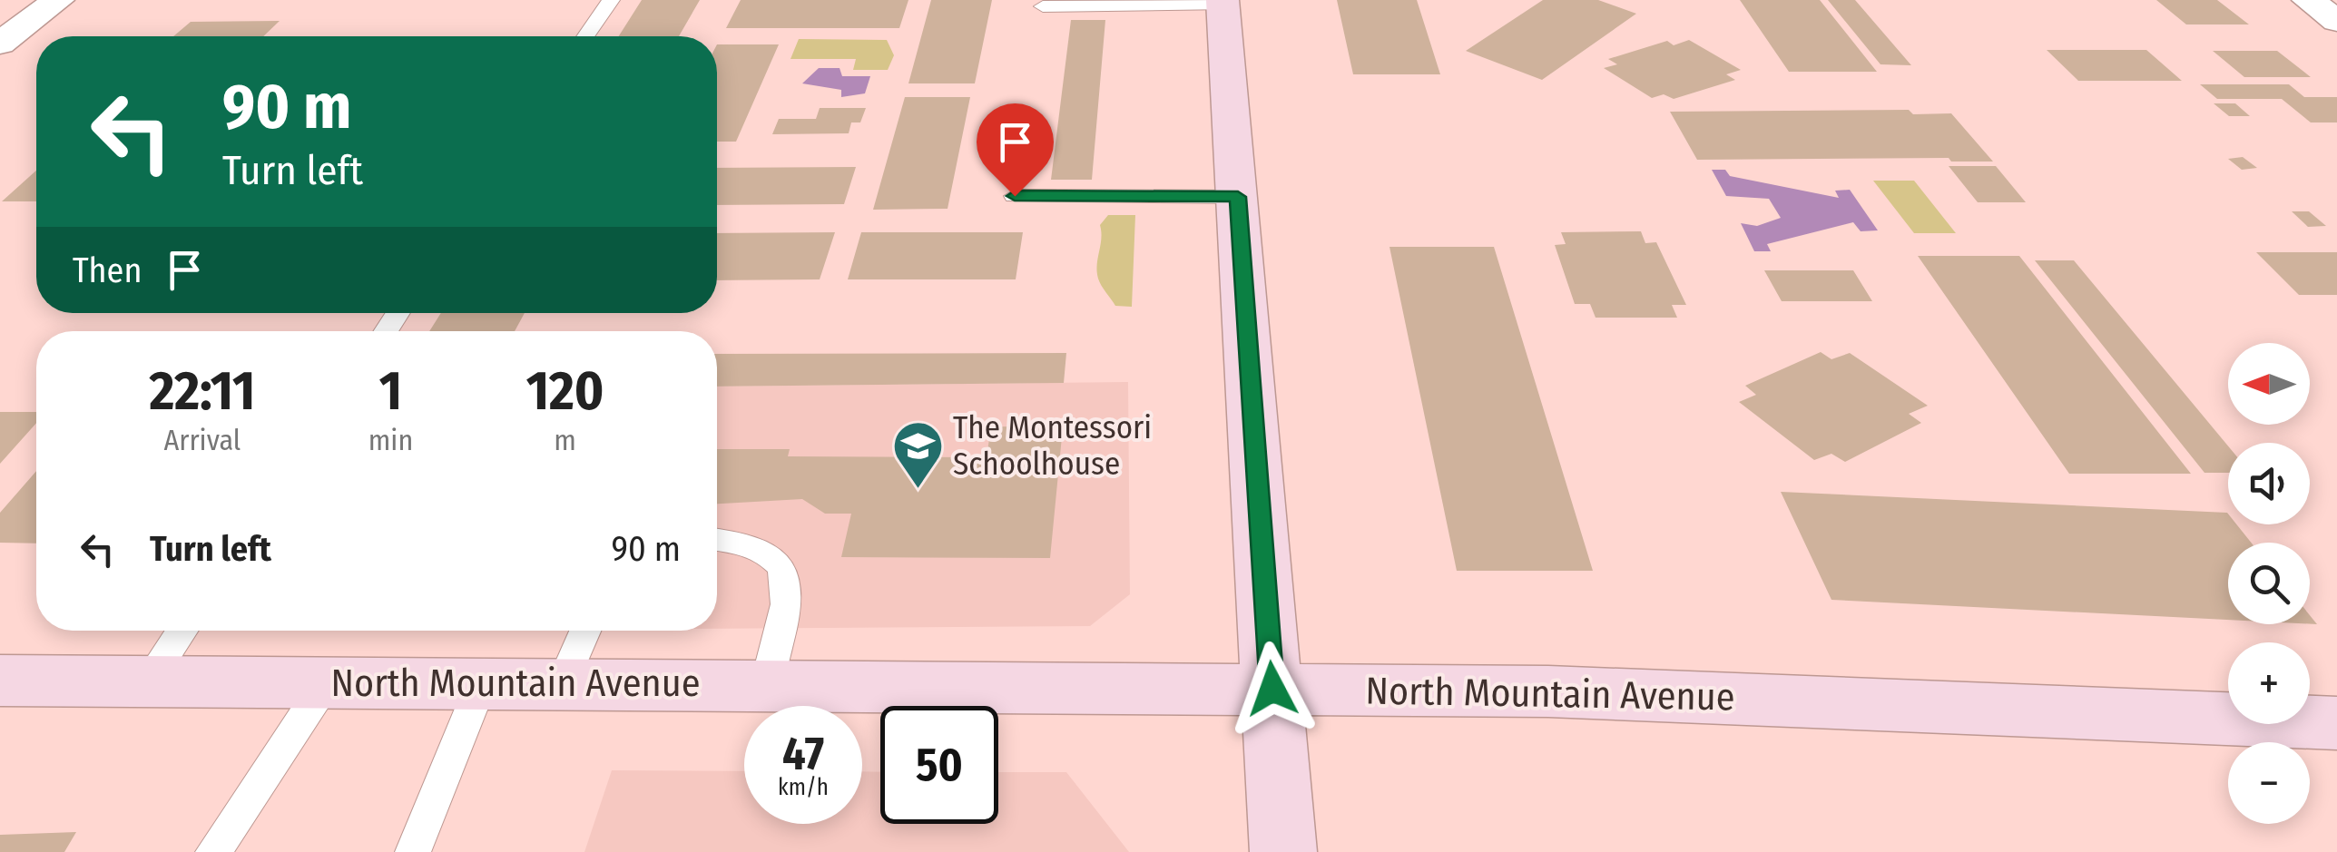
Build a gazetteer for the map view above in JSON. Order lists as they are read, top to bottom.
{
  "streets": {
    "street": ["North Mountain Avenue"]
  },
  "places": {
    "school or university": ["The Montessori Schoolhouse"]
  },
  "north": "left",
  "page": {
    "turn": ["90 m", "Turn left"],
    "then": "Then",
    "eta": [
      "22:11",
      "Arrival",
      "1",
      "min",
      "120",
      "m"
    ],
    "map_buttons": ["+", "−"],
    "list": [
      {
        "name": "Turn left",
        "value": "90 m"
      }
    ],
    "speed": "47 km/h",
    "limit": "50"
  }
}
